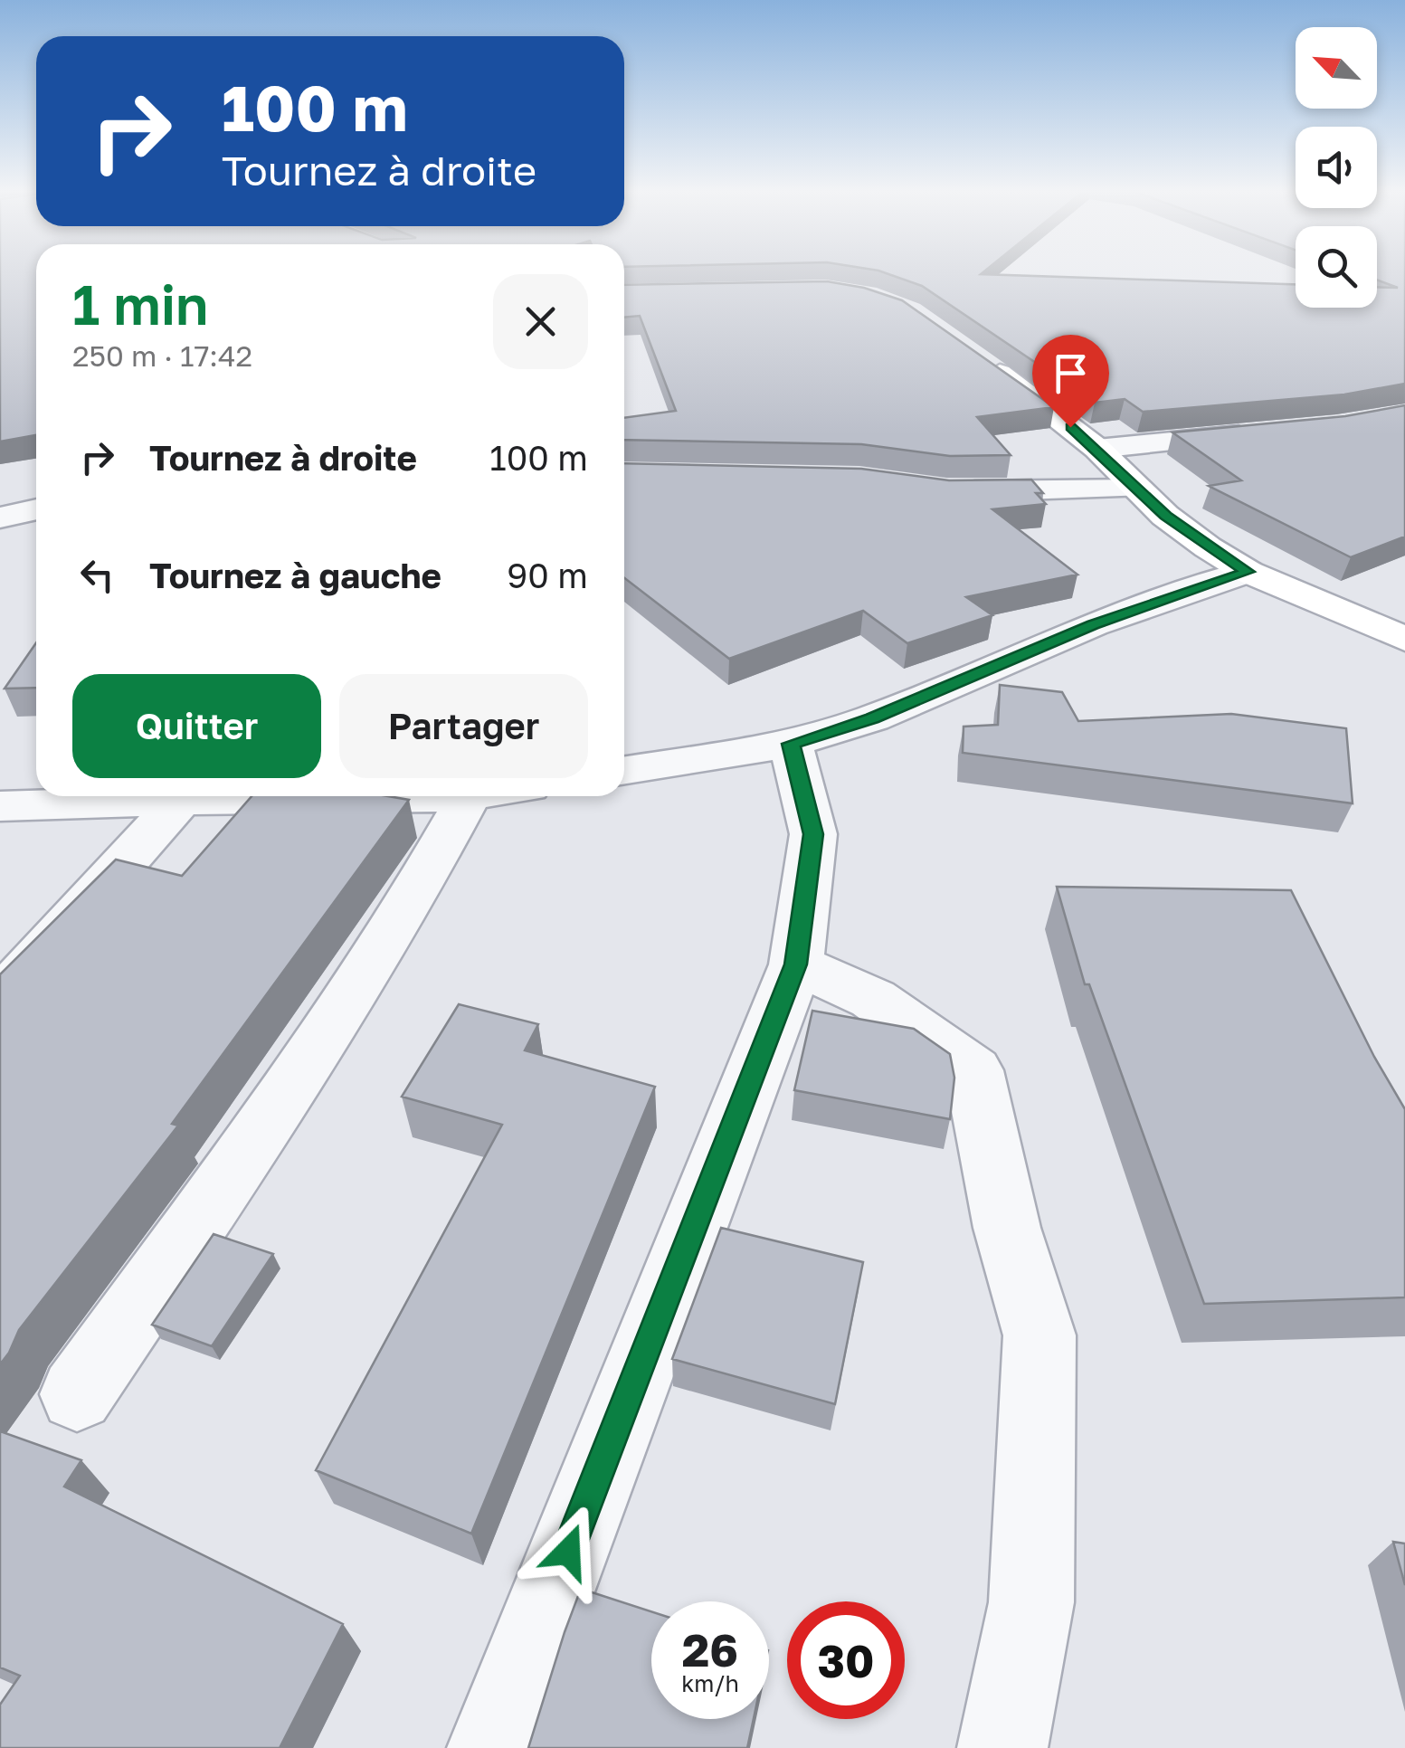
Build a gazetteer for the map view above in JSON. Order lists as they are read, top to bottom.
{
  "north": "top left",
  "page": {
    "turn": ["100 m", "Tournez à droite"],
    "heading": ["1 min", "250 m · 17:42"],
    "list": [
      {
        "name": "Tournez à droite",
        "value": "100 m"
      },
      {
        "name": "Tournez à gauche",
        "value": "90 m"
      }
    ],
    "buttons": ["Quitter", "Partager"],
    "speed": "26 km/h",
    "limit": "30"
  }
}
